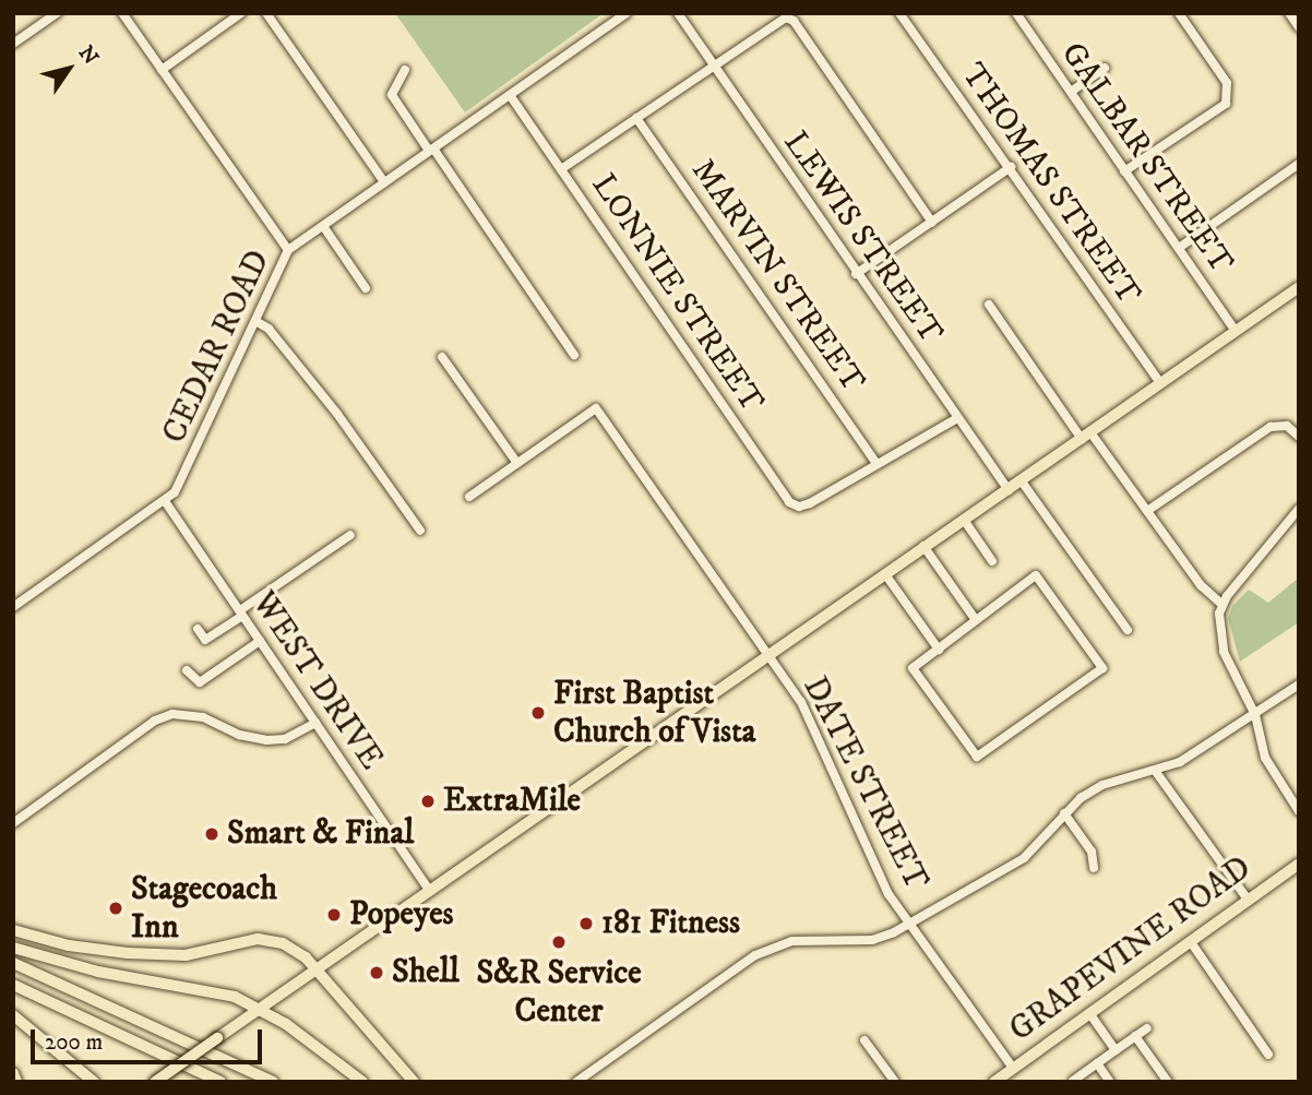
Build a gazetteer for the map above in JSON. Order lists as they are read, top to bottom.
{
  "streets": {
    "main road": ["GRAPEVINE ROAD"],
    "street": [
      "GALBAR STREET",
      "THOMAS STREET",
      "LEWIS STREET",
      "MARVIN STREET",
      "LONNIE STREET",
      "CEDAR ROAD",
      "WEST DRIVE",
      "DATE STREET"
    ]
  },
  "crossings": [
    ["MARVIN STREET", "LONNIE STREET"],
    ["LONNIE STREET", "CEDAR ROAD"],
    ["CEDAR ROAD", "WEST DRIVE"],
    ["DATE STREET", "GRAPEVINE ROAD"]
  ],
  "places": [
    "First Baptist Church of Vista",
    "ExtraMile",
    "Smart & Final",
    "Stagecoach Inn",
    "Popeyes",
    "181 Fitness",
    "S&R Service Center",
    "Shell"
  ],
  "scale_bar": "200 m",
  "north": "top right"
}
